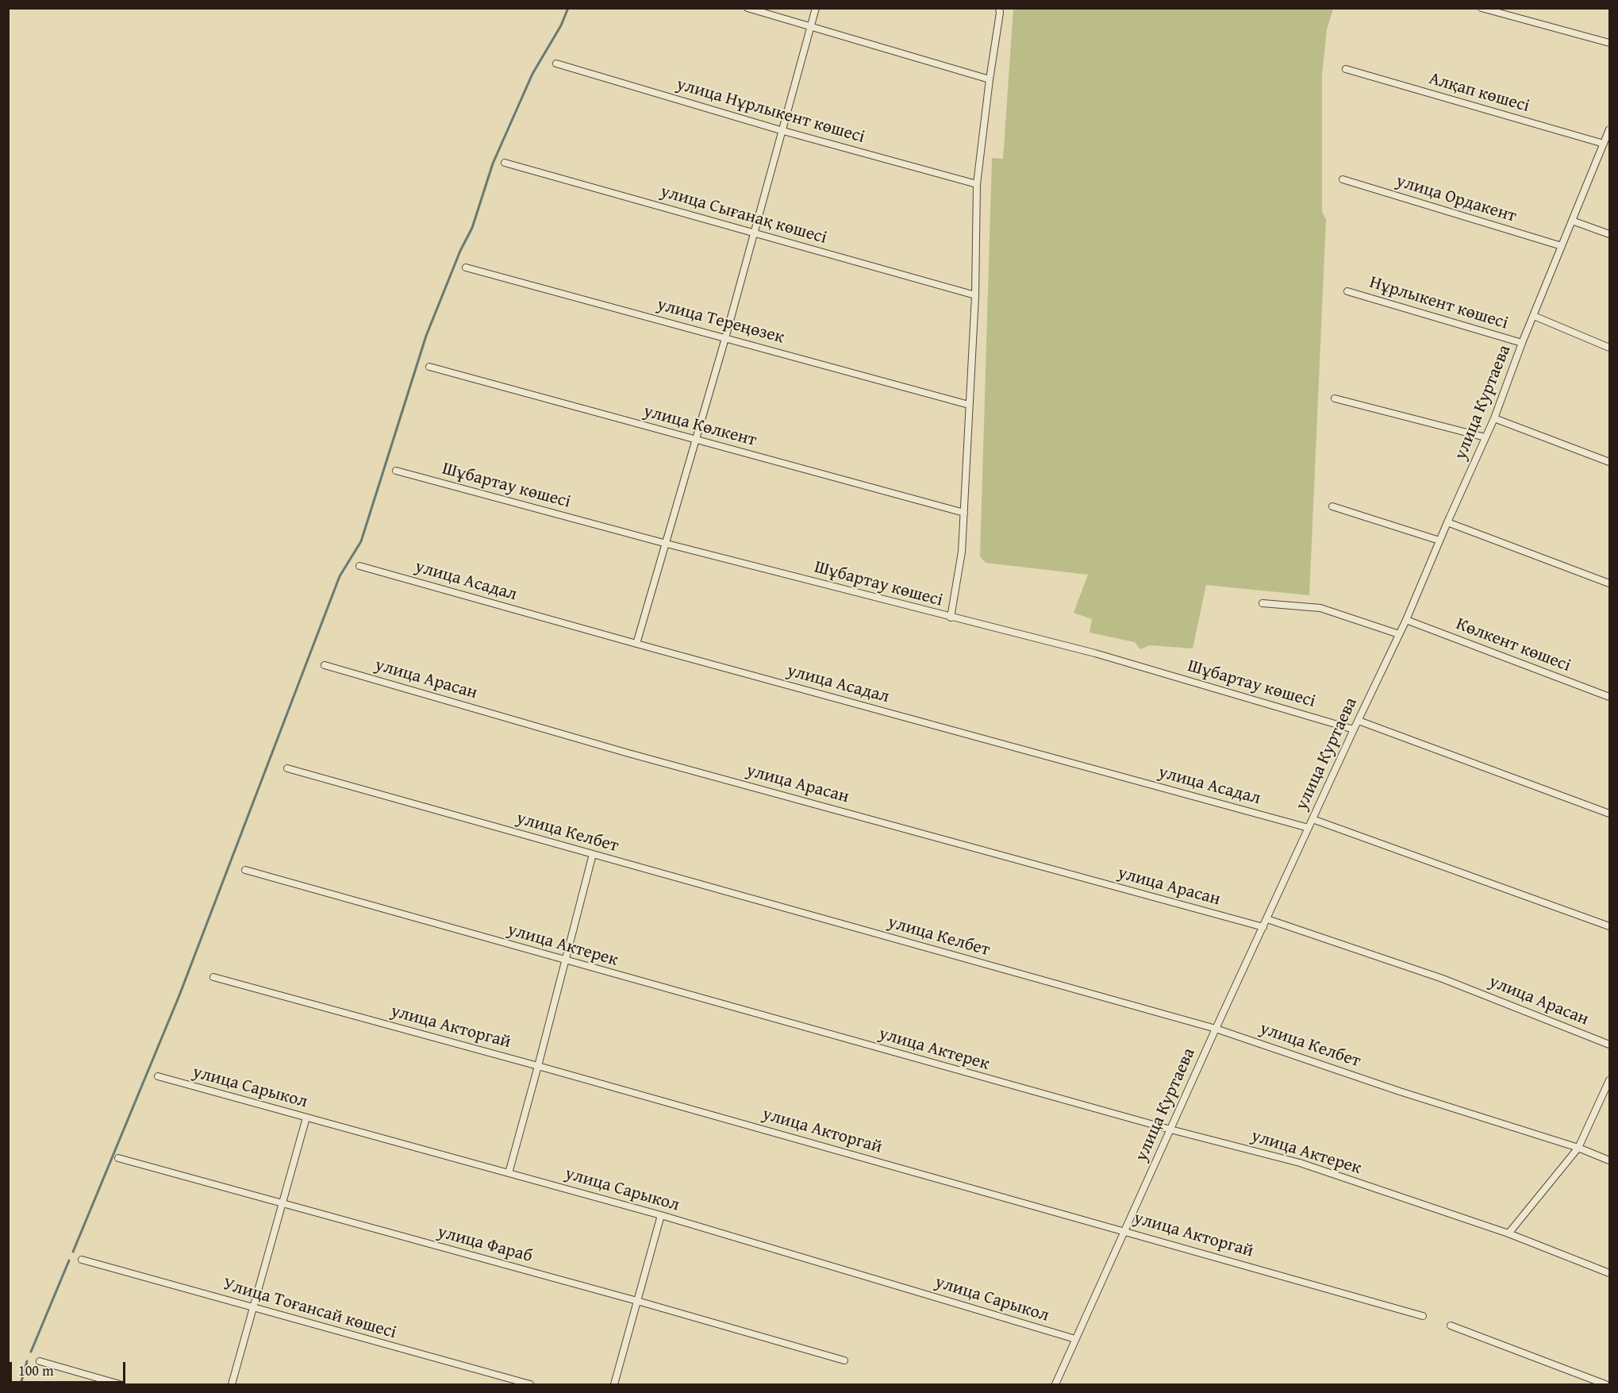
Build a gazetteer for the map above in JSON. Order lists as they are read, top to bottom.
{
  "streets": {
    "street": [
      "Алқап көшесі",
      "улица Нұрлыкент көшесі",
      "улица Ордакент",
      "улица Сығанақ көшесі",
      "Нұрлыкент көшесі",
      "улица Тереңөзек",
      "улица Куртаева",
      "улица Көлкент",
      "Шұбартау көшесі",
      "улица Асадал",
      "Көлкент көшесі",
      "улица Арасан",
      "улица Келбет",
      "улица Актерек",
      "улица Акторгай",
      "улица Сарыкол",
      "улица Фараб",
      "Улица Тоғансай көшесі"
    ]
  },
  "crossings": [
    ["Алқап көшесі", "улица Куртаева"],
    ["улица Ордакент", "улица Куртаева"],
    ["Нұрлыкент көшесі", "улица Куртаева"],
    ["улица Куртаева", "Шұбартау көшесі"],
    ["улица Куртаева", "улица Асадал"],
    ["улица Куртаева", "Көлкент көшесі"],
    ["улица Куртаева", "улица Арасан"],
    ["улица Куртаева", "улица Келбет"],
    ["улица Куртаева", "улица Актерек"],
    ["улица Куртаева", "улица Акторгай"],
    ["улица Куртаева", "улица Сарыкол"]
  ],
  "scale_bar": "100 m"
}
